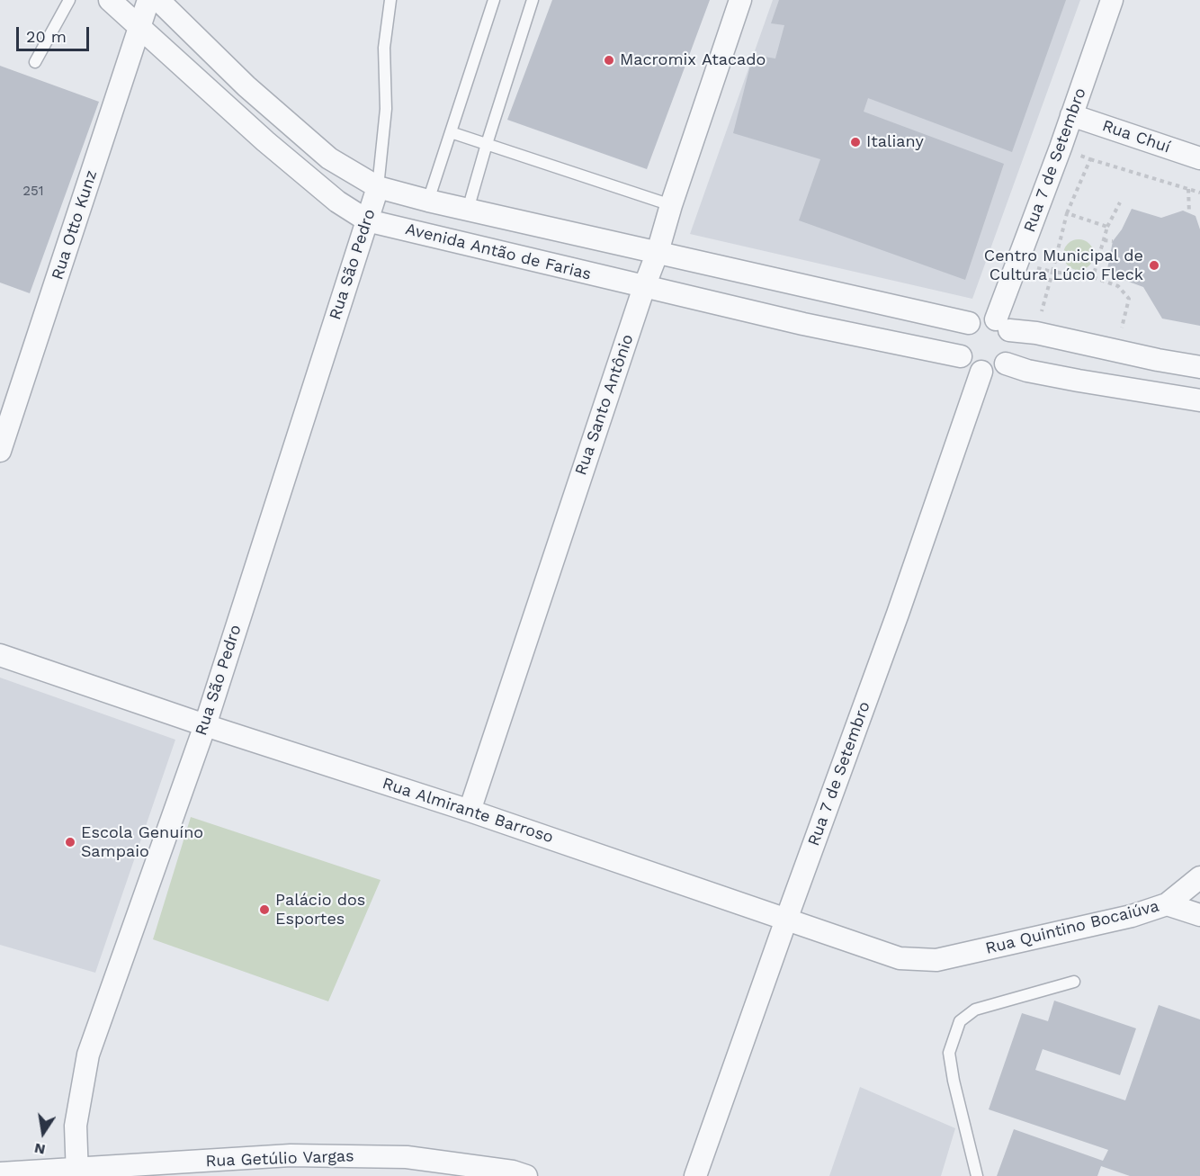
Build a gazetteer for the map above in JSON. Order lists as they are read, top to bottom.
{
  "streets": {
    "street": [
      "Rua Chuí",
      "Rua 7 de Setembro",
      "Rua Otto Kunz",
      "Avenida Antão de Farias",
      "Rua São Pedro",
      "Rua Santo Antônio",
      "Rua Almirante Barroso",
      "Rua Quintino Bocaiúva",
      "Rua Getúlio Vargas"
    ]
  },
  "crossings": [
    ["Rua Chuí", "Rua 7 de Setembro"],
    ["Rua 7 de Setembro", "Avenida Antão de Farias"],
    ["Rua 7 de Setembro", "Rua Almirante Barroso"],
    ["Rua Otto Kunz", "Avenida Antão de Farias"],
    ["Avenida Antão de Farias", "Rua São Pedro"],
    ["Avenida Antão de Farias", "Rua Santo Antônio"],
    ["Rua São Pedro", "Rua Almirante Barroso"],
    ["Rua São Pedro", "Rua Getúlio Vargas"],
    ["Rua Santo Antônio", "Rua Almirante Barroso"],
    ["Rua Almirante Barroso", "Rua Quintino Bocaiúva"]
  ],
  "places": [
    "Macromix Atacado",
    "Italiany",
    "Centro Municipal de Cultura Lúcio Fleck",
    "Escola Genuíno Sampaio",
    "Palácio dos Esportes"
  ],
  "house_numbers": ["251"],
  "scale_bar": "20 m",
  "north": "bottom"
}
